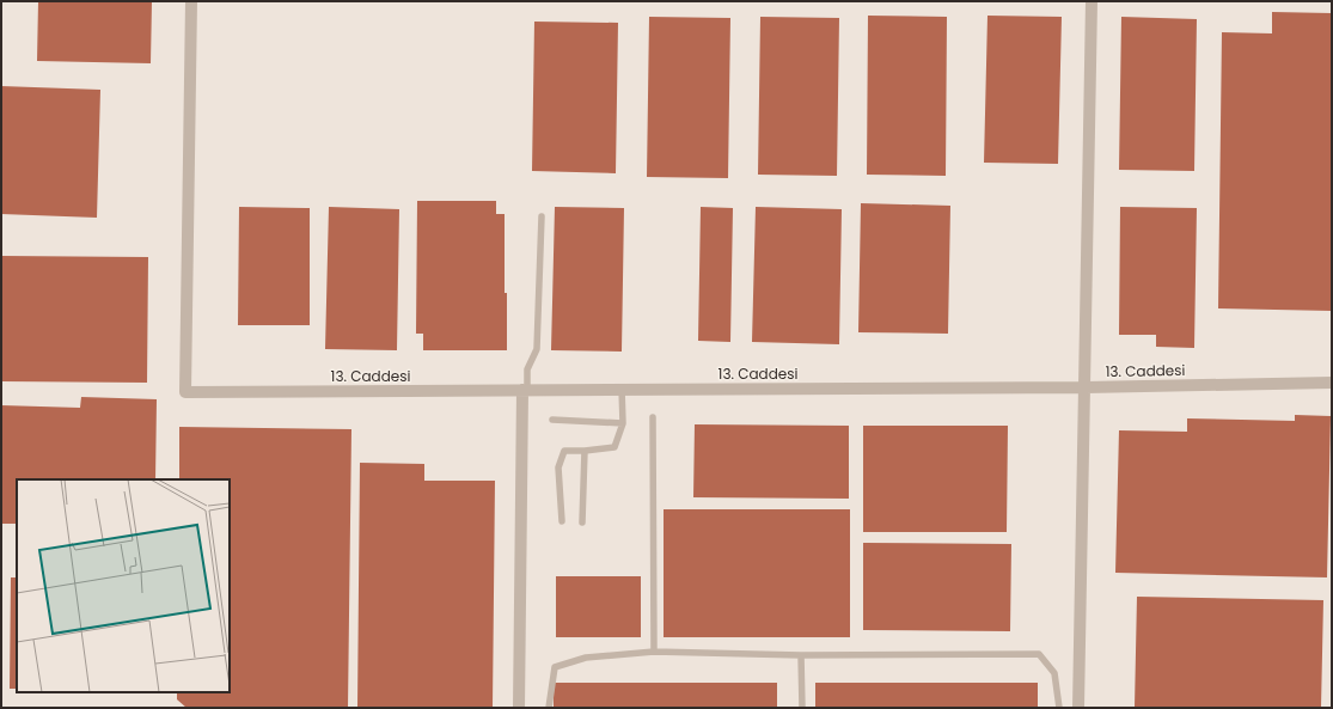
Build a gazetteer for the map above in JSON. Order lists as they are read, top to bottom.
{
  "streets": {
    "street": ["13. Caddesi"]
  }
}
